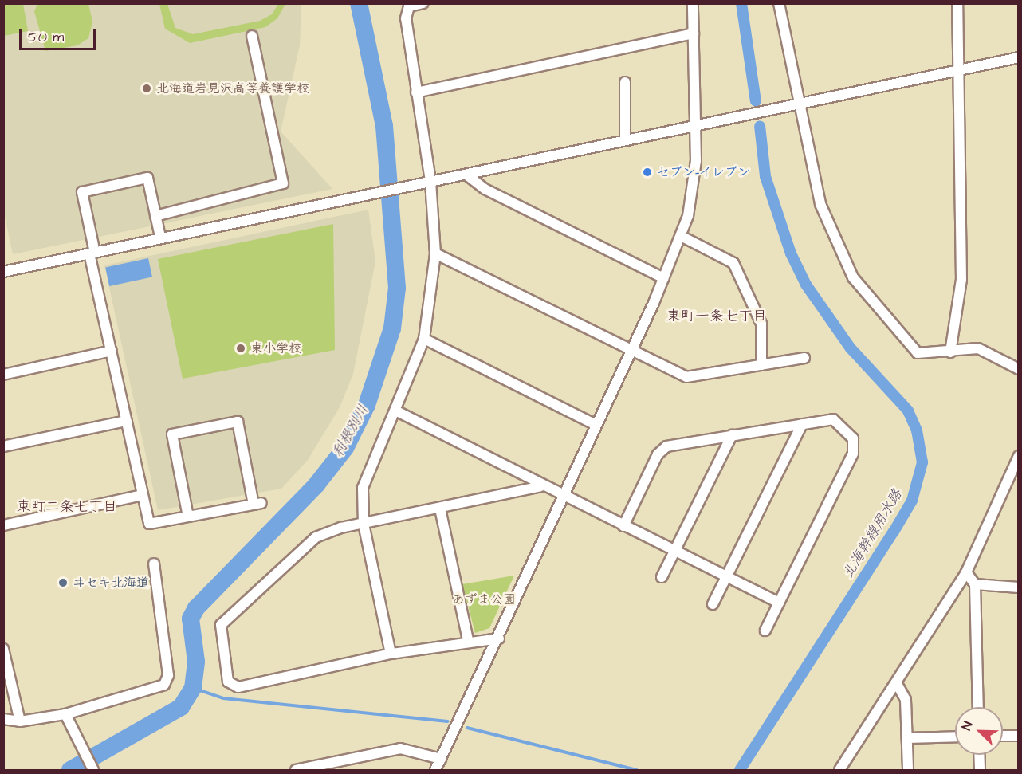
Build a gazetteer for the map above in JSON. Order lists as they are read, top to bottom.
{
  "districts": ["東町一条七丁目", "東町二条七丁目"],
  "water": ["利根別川", "北海幹線用水路"],
  "parks": ["あずま公園"],
  "places": [
    "北海道岩見沢高等養護学校",
    "セブン-イレブン",
    "東小学校",
    "ヰセキ北海道"
  ],
  "scale_bar": "50 m",
  "north": "top left"
}
